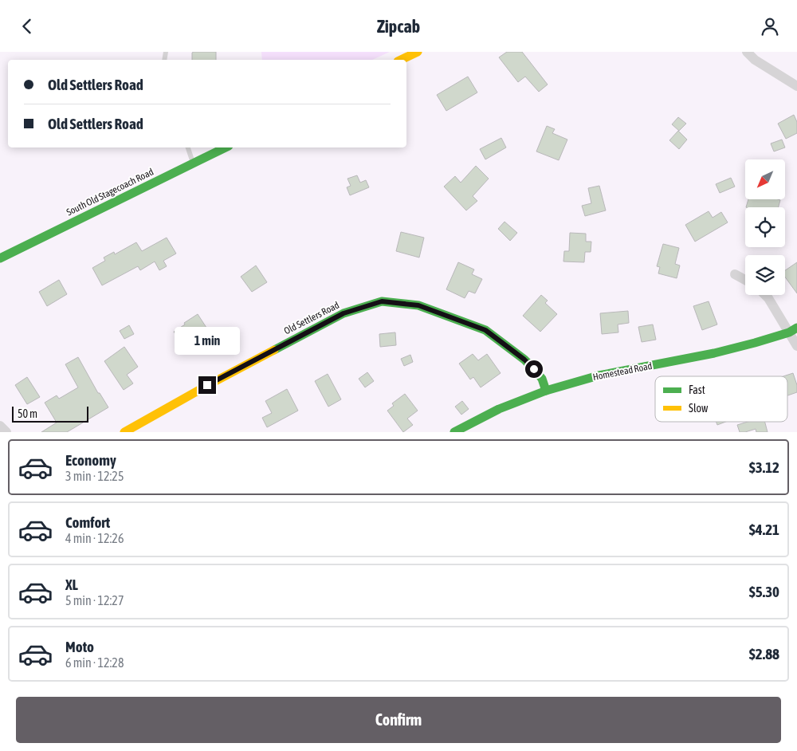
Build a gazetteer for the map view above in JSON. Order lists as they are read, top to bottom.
{
  "streets": {
    "street": ["South Old Stagecoach Road", "Old Settlers Road", "Homestead Road"]
  },
  "crossings": [
    ["Old Settlers Road", "Homestead Road"]
  ],
  "legend": ["Fast", "Slow"],
  "scale_bar": "50 m",
  "north": "bottom left",
  "page": {
    "header": "Zipcab",
    "banner": ["Old Settlers Road", "Old Settlers Road"],
    "bubble": "1 min",
    "scale": "50 m",
    "list": [
      {
        "name": "Economy",
        "note": "3 min · 12:25",
        "value": "$3.12"
      },
      {
        "name": "Comfort",
        "note": "4 min · 12:26",
        "value": "$4.21"
      },
      {
        "name": "XL",
        "note": "5 min · 12:27",
        "value": "$5.30"
      },
      {
        "name": "Moto",
        "note": "6 min · 12:28",
        "value": "$2.88"
      }
    ],
    "buttons": "Confirm"
  }
}
